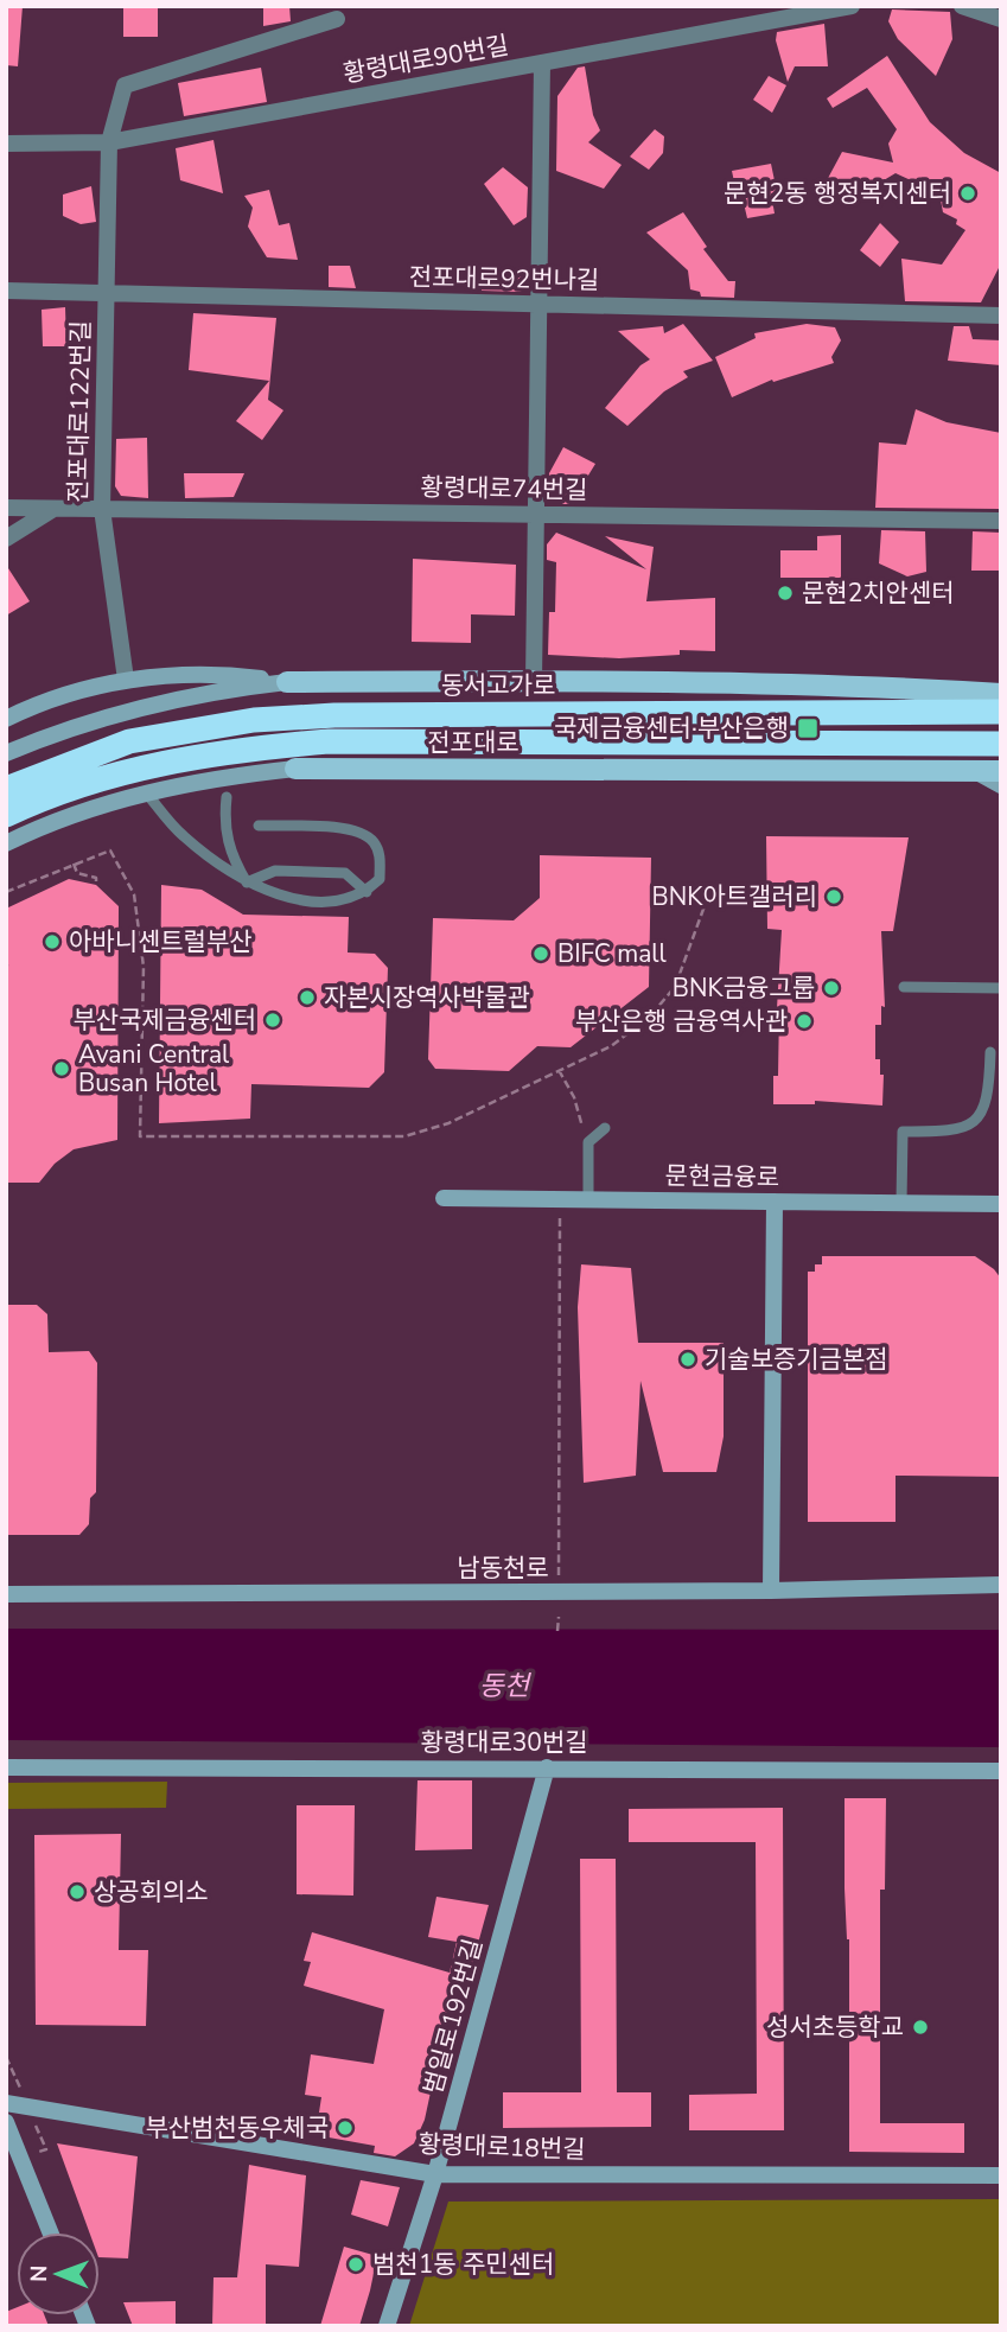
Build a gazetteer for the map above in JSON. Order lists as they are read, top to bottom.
{
  "streets": {
    "highway": ["동서고가로"],
    "main road": ["전포대로"],
    "street": [
      "황령대로90번길",
      "전포대로92번나길",
      "전포대로122번길",
      "황령대로74번길",
      "문현금융로",
      "남동천로",
      "황령대로30번길",
      "범일로192번길",
      "황령대로18번길"
    ]
  },
  "crossings": [
    ["황령대로90번길", "전포대로122번길"],
    ["전포대로92번나길", "전포대로122번길"],
    ["전포대로122번길", "황령대로74번길"],
    ["황령대로30번길", "범일로192번길"],
    ["범일로192번길", "황령대로18번길"]
  ],
  "water": ["동천"],
  "places": {
    "other": [
      "문현2동 행정복지센터",
      "문현2치안센터",
      "BNK아트갤러리",
      "아바니센트럴부산",
      "BIFC mall",
      "BNK금융그룹",
      "자본시장역사박물관",
      "부산국제금융센터",
      "부산은행 금융역사관",
      "Avani Central Busan Hotel",
      "기술보증기금본점",
      "상공회의소",
      "성서초등학교",
      "부산범천동우체국",
      "범천1동 주민센터"
    ],
    "transit": ["국제금융센터·부산은행"]
  },
  "north": "left"
}
